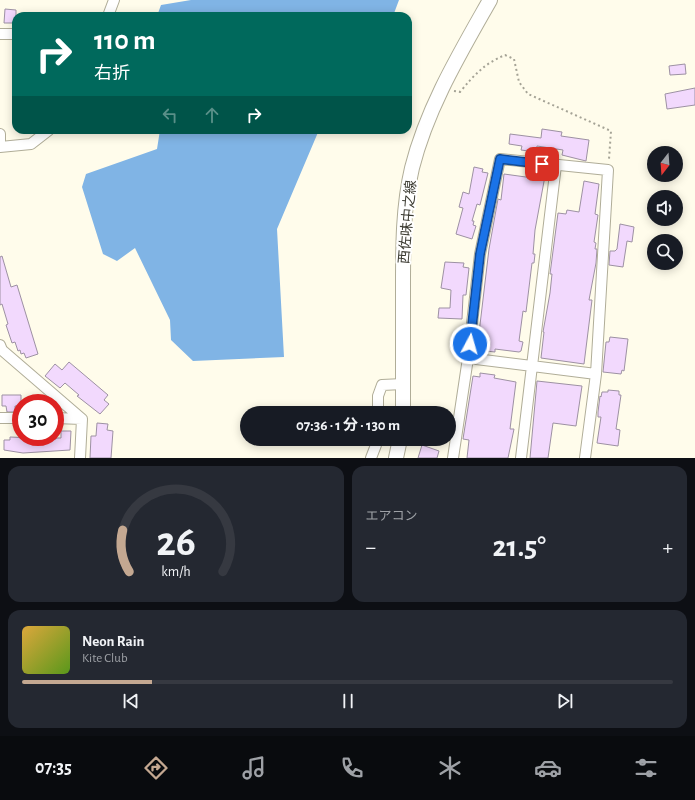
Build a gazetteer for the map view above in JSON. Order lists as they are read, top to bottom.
{
  "streets": {
    "main road": ["西佐味中之線"]
  },
  "north": "bottom",
  "page": {
    "turn": ["110 m", "右折"],
    "limit": "30",
    "trip": "07:36 · 1 分 · 130 m",
    "tile": "エアコン",
    "heat": ["−", "21.5°", "+"],
    "song": ["Neon Rain", "Kite Club"],
    "tabs": "07:35",
    "gauge": ["26", "km/h"]
  }
}
